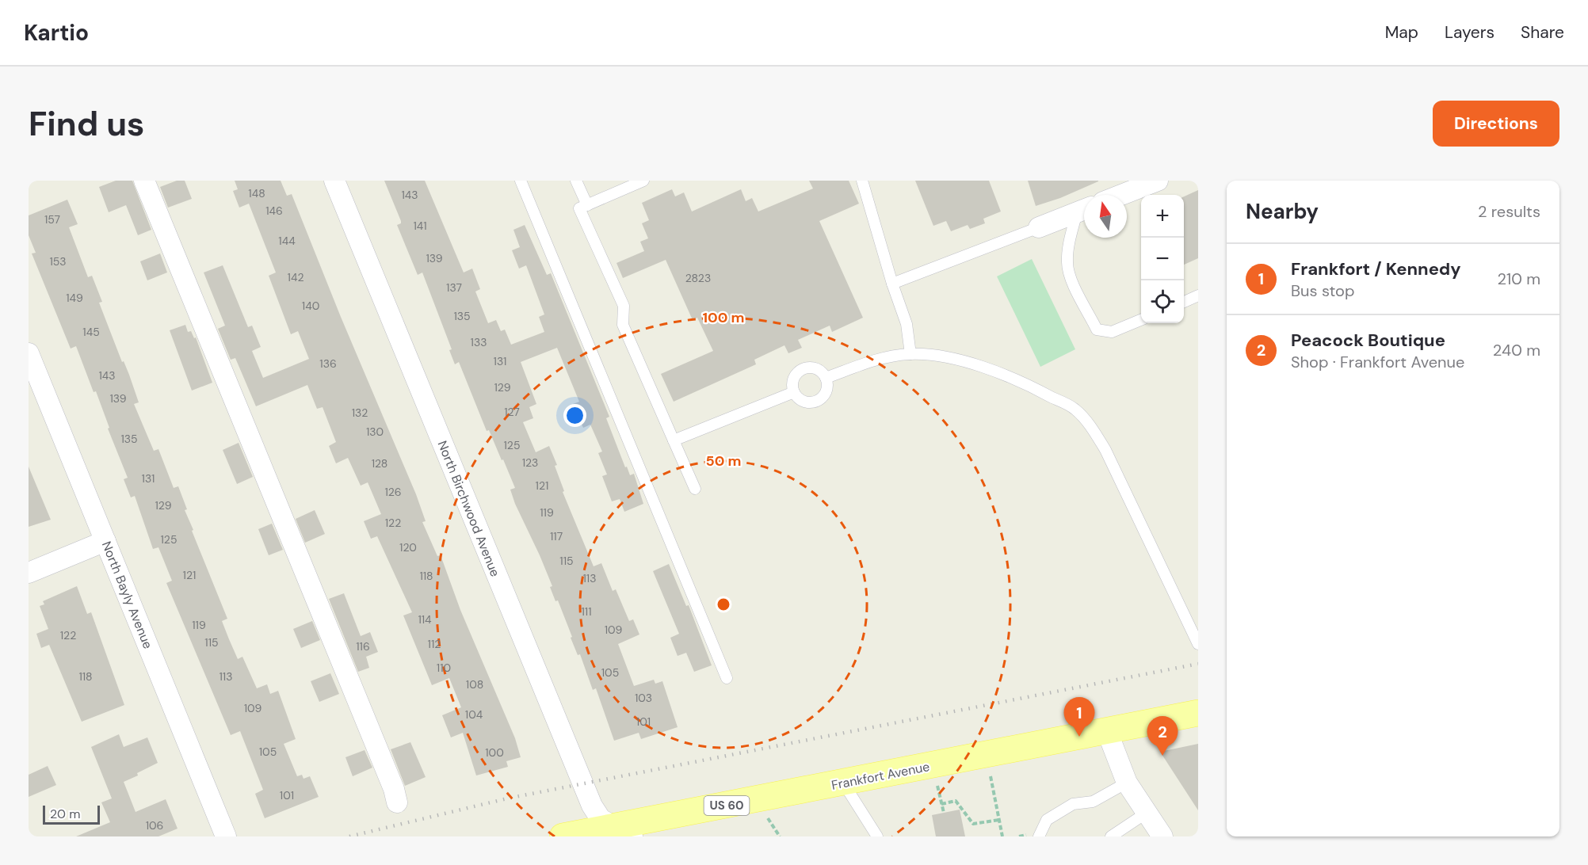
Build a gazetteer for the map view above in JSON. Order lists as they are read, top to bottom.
{
  "streets": {
    "main road": ["Frankfort Avenue", "US 60"],
    "street": ["North Birchwood Avenue", "North Bayly Avenue"]
  },
  "crossings": [
    ["North Birchwood Avenue", "Frankfort Avenue"]
  ],
  "house_numbers": [
    "148",
    "143",
    "146",
    "157",
    "141",
    "144",
    "139",
    "153",
    "142",
    "2823",
    "137",
    "149",
    "140",
    "135",
    "145",
    "133",
    "131",
    "136",
    "143",
    "129",
    "139",
    "127",
    "132",
    "130",
    "135",
    "125",
    "123",
    "128",
    "131",
    "121",
    "126",
    "129",
    "119",
    "122",
    "117",
    "125",
    "120",
    "115",
    "121",
    "118",
    "113",
    "111",
    "114",
    "119",
    "109",
    "122",
    "115",
    "112",
    "116",
    "110",
    "105",
    "118",
    "113",
    "108",
    "103",
    "109",
    "104",
    "101",
    "105",
    "100",
    "101",
    "106"
  ],
  "scale_bar": "20 m",
  "north": "top",
  "page": {
    "header": "Kartio",
    "nav": ["Map", "Layers", "Share"],
    "buttons": "Directions",
    "title": "Find us",
    "heading": ["Nearby", "2 results"],
    "map_buttons": ["+", "−"],
    "list": [
      {
        "mark": "1",
        "name": "Frankfort / Kennedy",
        "note": "Bus stop",
        "value": "210 m"
      },
      {
        "mark": "2",
        "name": "Peacock Boutique",
        "note": "Shop · Frankfort Avenue",
        "value": "240 m"
      }
    ],
    "pins": ["1", "2"],
    "scale": "20 m"
  },
  "rings": ["100 m", "50 m"]
}
